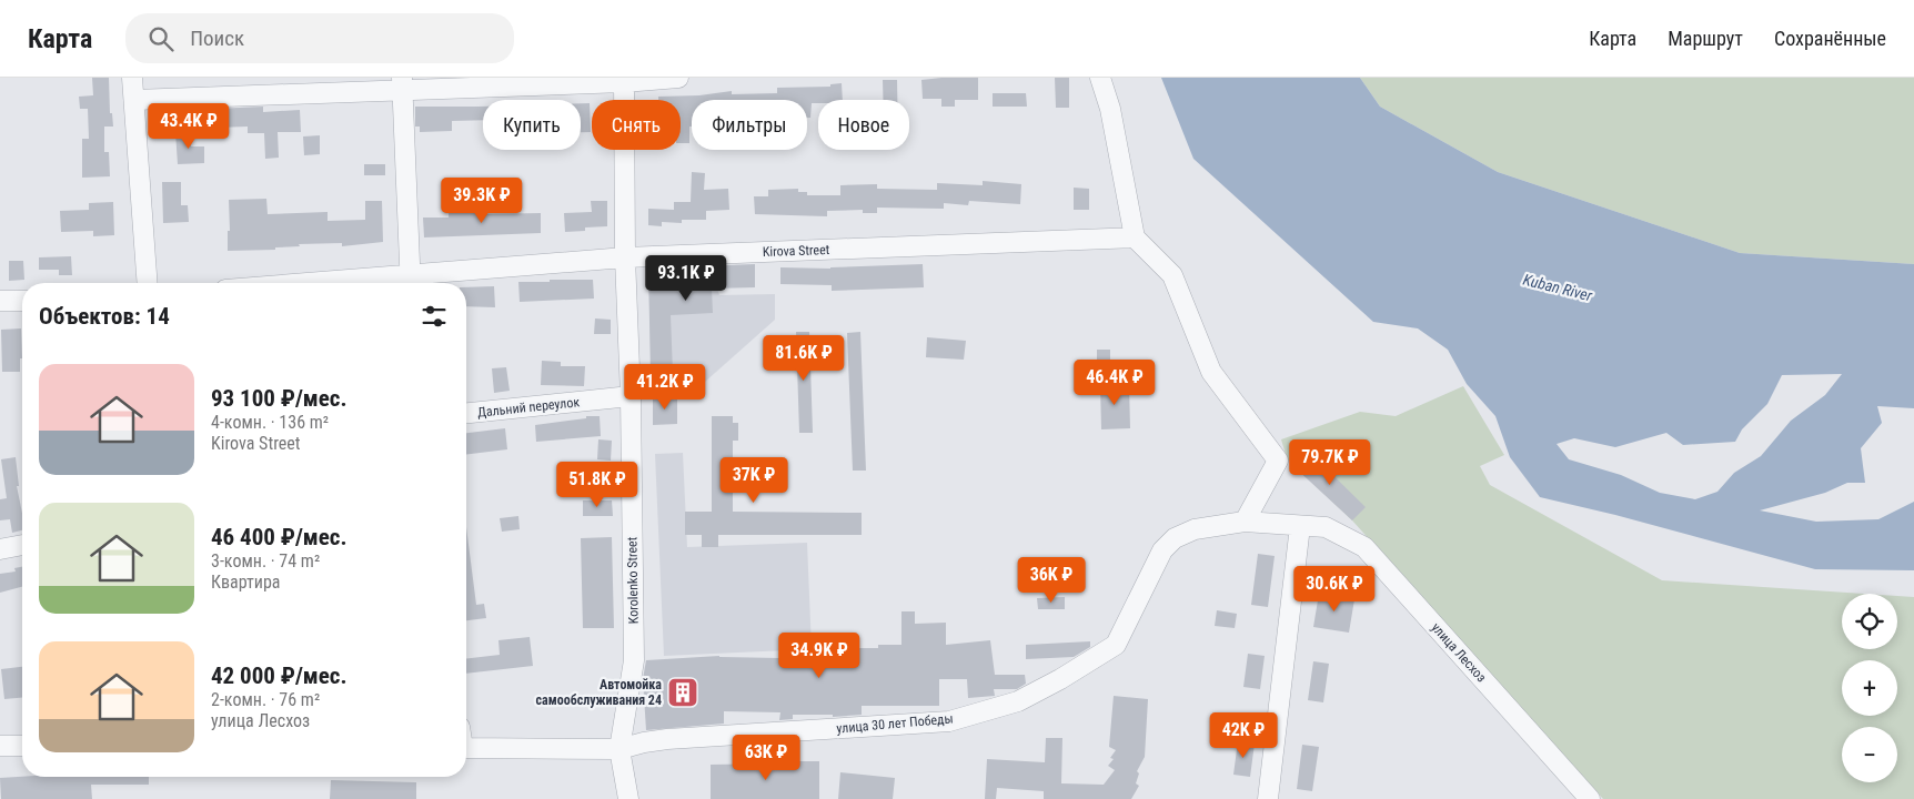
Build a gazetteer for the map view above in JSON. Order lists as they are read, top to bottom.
{
  "streets": {
    "street": [
      "Kirova Street",
      "Дальний переулок",
      "Korolenko Street",
      "улица Лесхоз",
      "улица 30 лет Победы"
    ]
  },
  "crossings": [
    ["Kirova Street", "Korolenko Street"],
    ["Дальний переулок", "Korolenko Street"],
    ["Korolenko Street", "улица 30 лет Победы"],
    ["улица Лесхоз", "улица 30 лет Победы"]
  ],
  "water": ["Kuban River"],
  "places": {
    "building": ["Автомойка самообслуживания 24"]
  },
  "page": {
    "header": "Карта",
    "search": "Поиск",
    "nav": ["Карта", "Маршрут", "Сохранённые"],
    "chip": [
      "Купить",
      "Снять",
      "Фильтры",
      "Новое"
    ],
    "price": [
      "43.4K ₽",
      "39.3K ₽",
      "93.1K ₽",
      "81.6K ₽",
      "46.4K ₽",
      "41.2K ₽",
      "79.7K ₽",
      "37K ₽",
      "51.8K ₽",
      "36K ₽",
      "30.6K ₽",
      "34.9K ₽",
      "42K ₽",
      "63K ₽"
    ],
    "heading": "Объектов: 14",
    "list": [
      {
        "name": "93 100 ₽/мес.",
        "note": "4-комн. · 136 m² · Kirova Street"
      },
      {
        "name": "46 400 ₽/мес.",
        "note": "3-комн. · 74 m² · Квартира"
      },
      {
        "name": "42 000 ₽/мес.",
        "note": "2-комн. · 76 m² · улица Лесхоз"
      }
    ],
    "map_buttons": ["+", "−"]
  }
}
